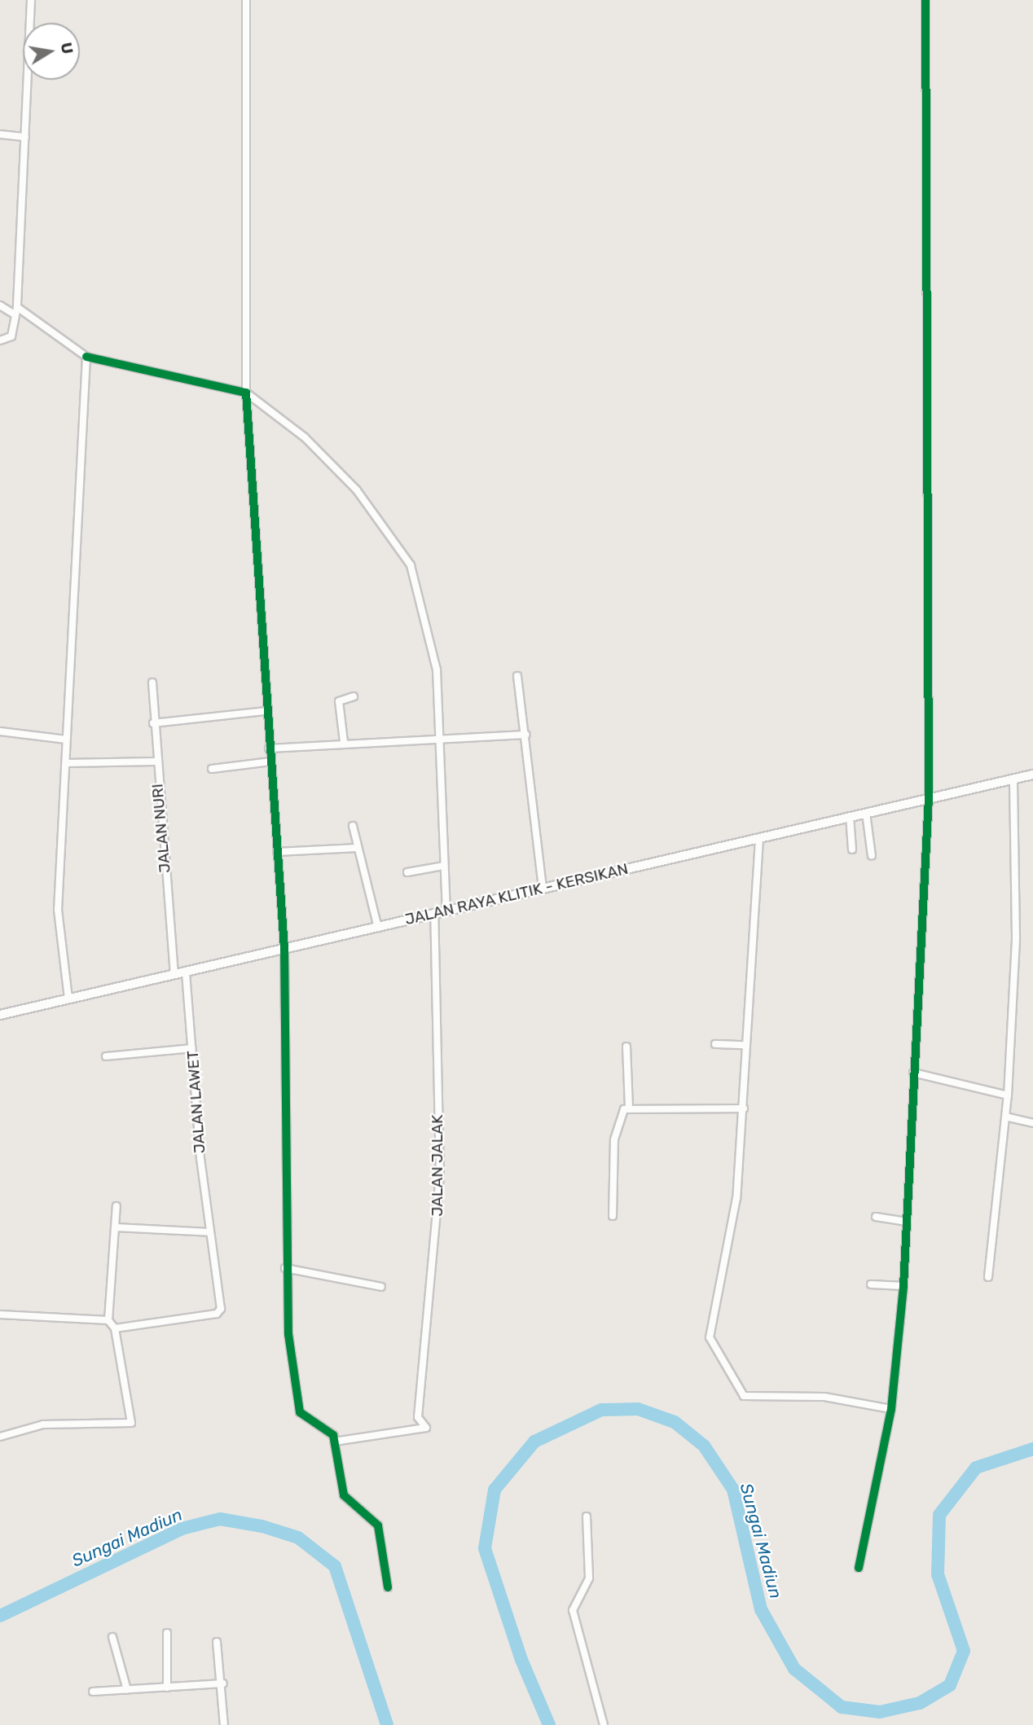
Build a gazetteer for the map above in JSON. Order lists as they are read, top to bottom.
{
  "streets": {
    "street": [
      "JALAN NURI",
      "JALAN RAYA KLITIK - KERSIKAN",
      "JALAN LAWET",
      "JALAN JALAK"
    ]
  },
  "crossings": [
    ["JALAN NURI", "JALAN RAYA KLITIK - KERSIKAN"],
    ["JALAN RAYA KLITIK - KERSIKAN", "JALAN LAWET"],
    ["JALAN RAYA KLITIK - KERSIKAN", "JALAN JALAK"]
  ],
  "water": ["Sungai Madiun"],
  "north": "right"
}
